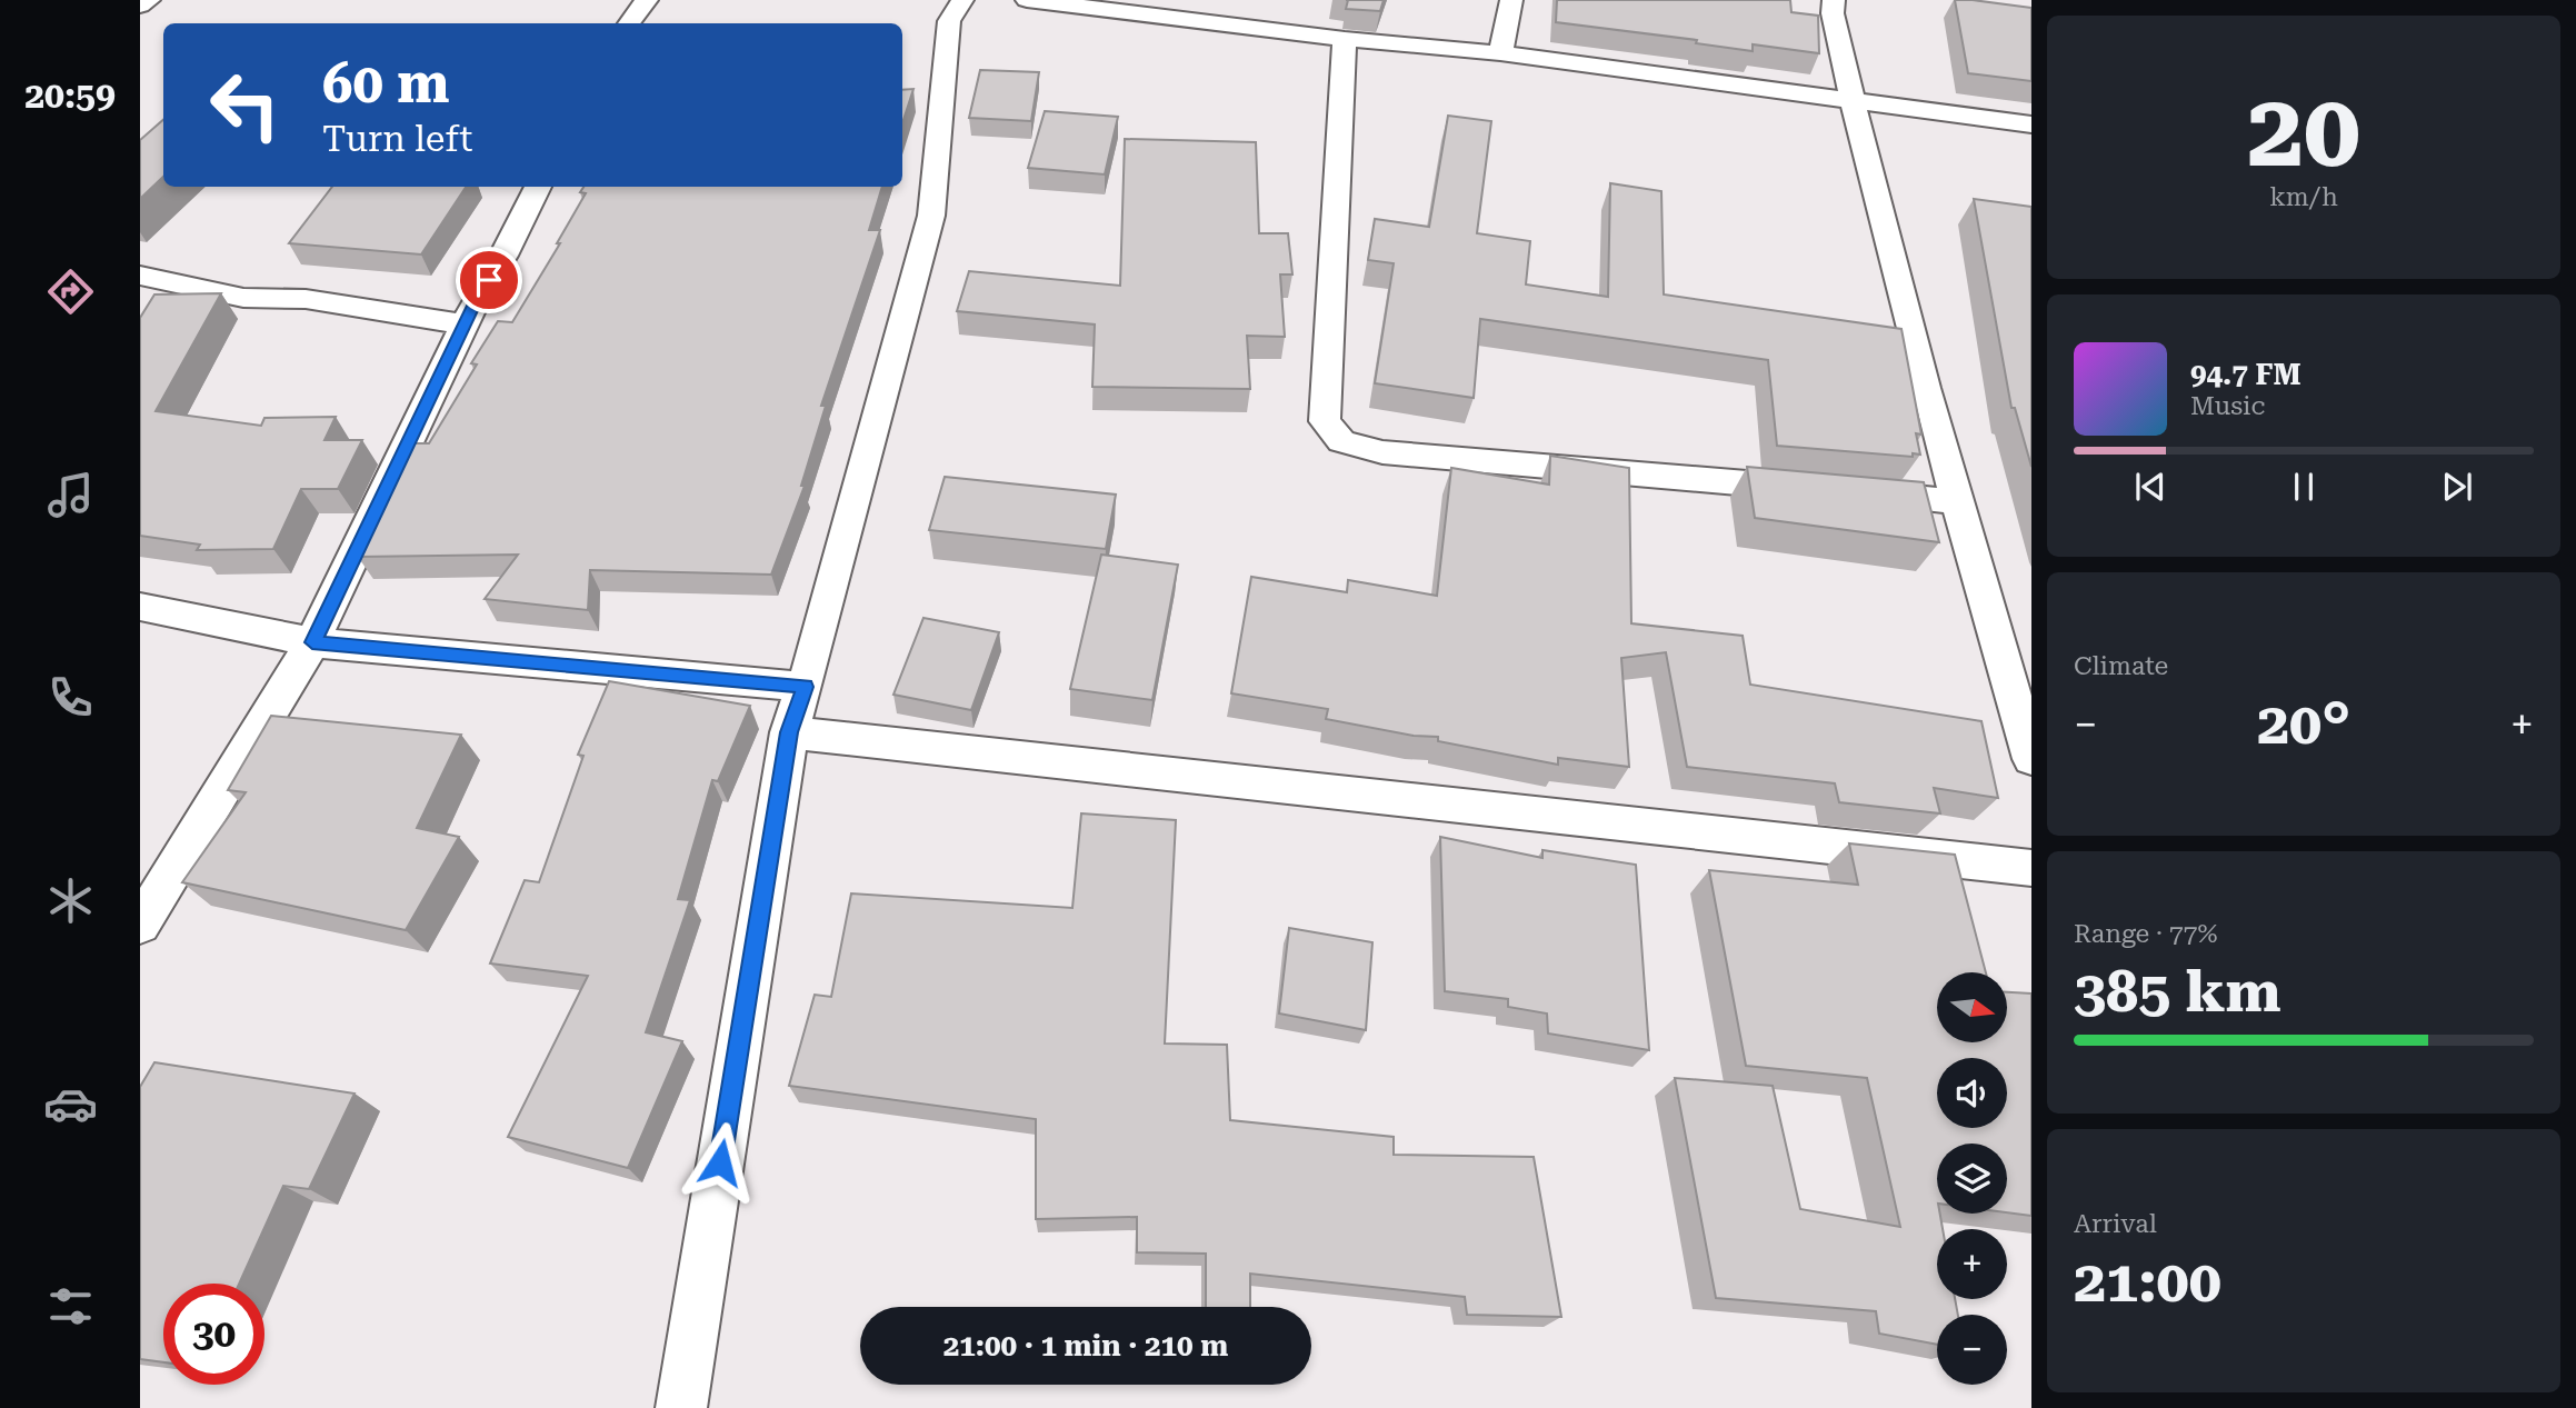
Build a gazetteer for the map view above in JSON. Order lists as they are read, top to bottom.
{
  "north": "right",
  "page": {
    "tabs": "20:59",
    "tile": [
      ["20", "km/h"],
      "Climate",
      ["Range · 77%", "385 km"],
      ["Arrival", "21:00"]
    ],
    "turn": ["60 m", "Turn left"],
    "song": ["94.7 FM", "Music"],
    "heat": ["−", "20°", "+"],
    "map_buttons": ["+", "−"],
    "limit": "30",
    "trip": "21:00 · 1 min · 210 m"
  }
}
